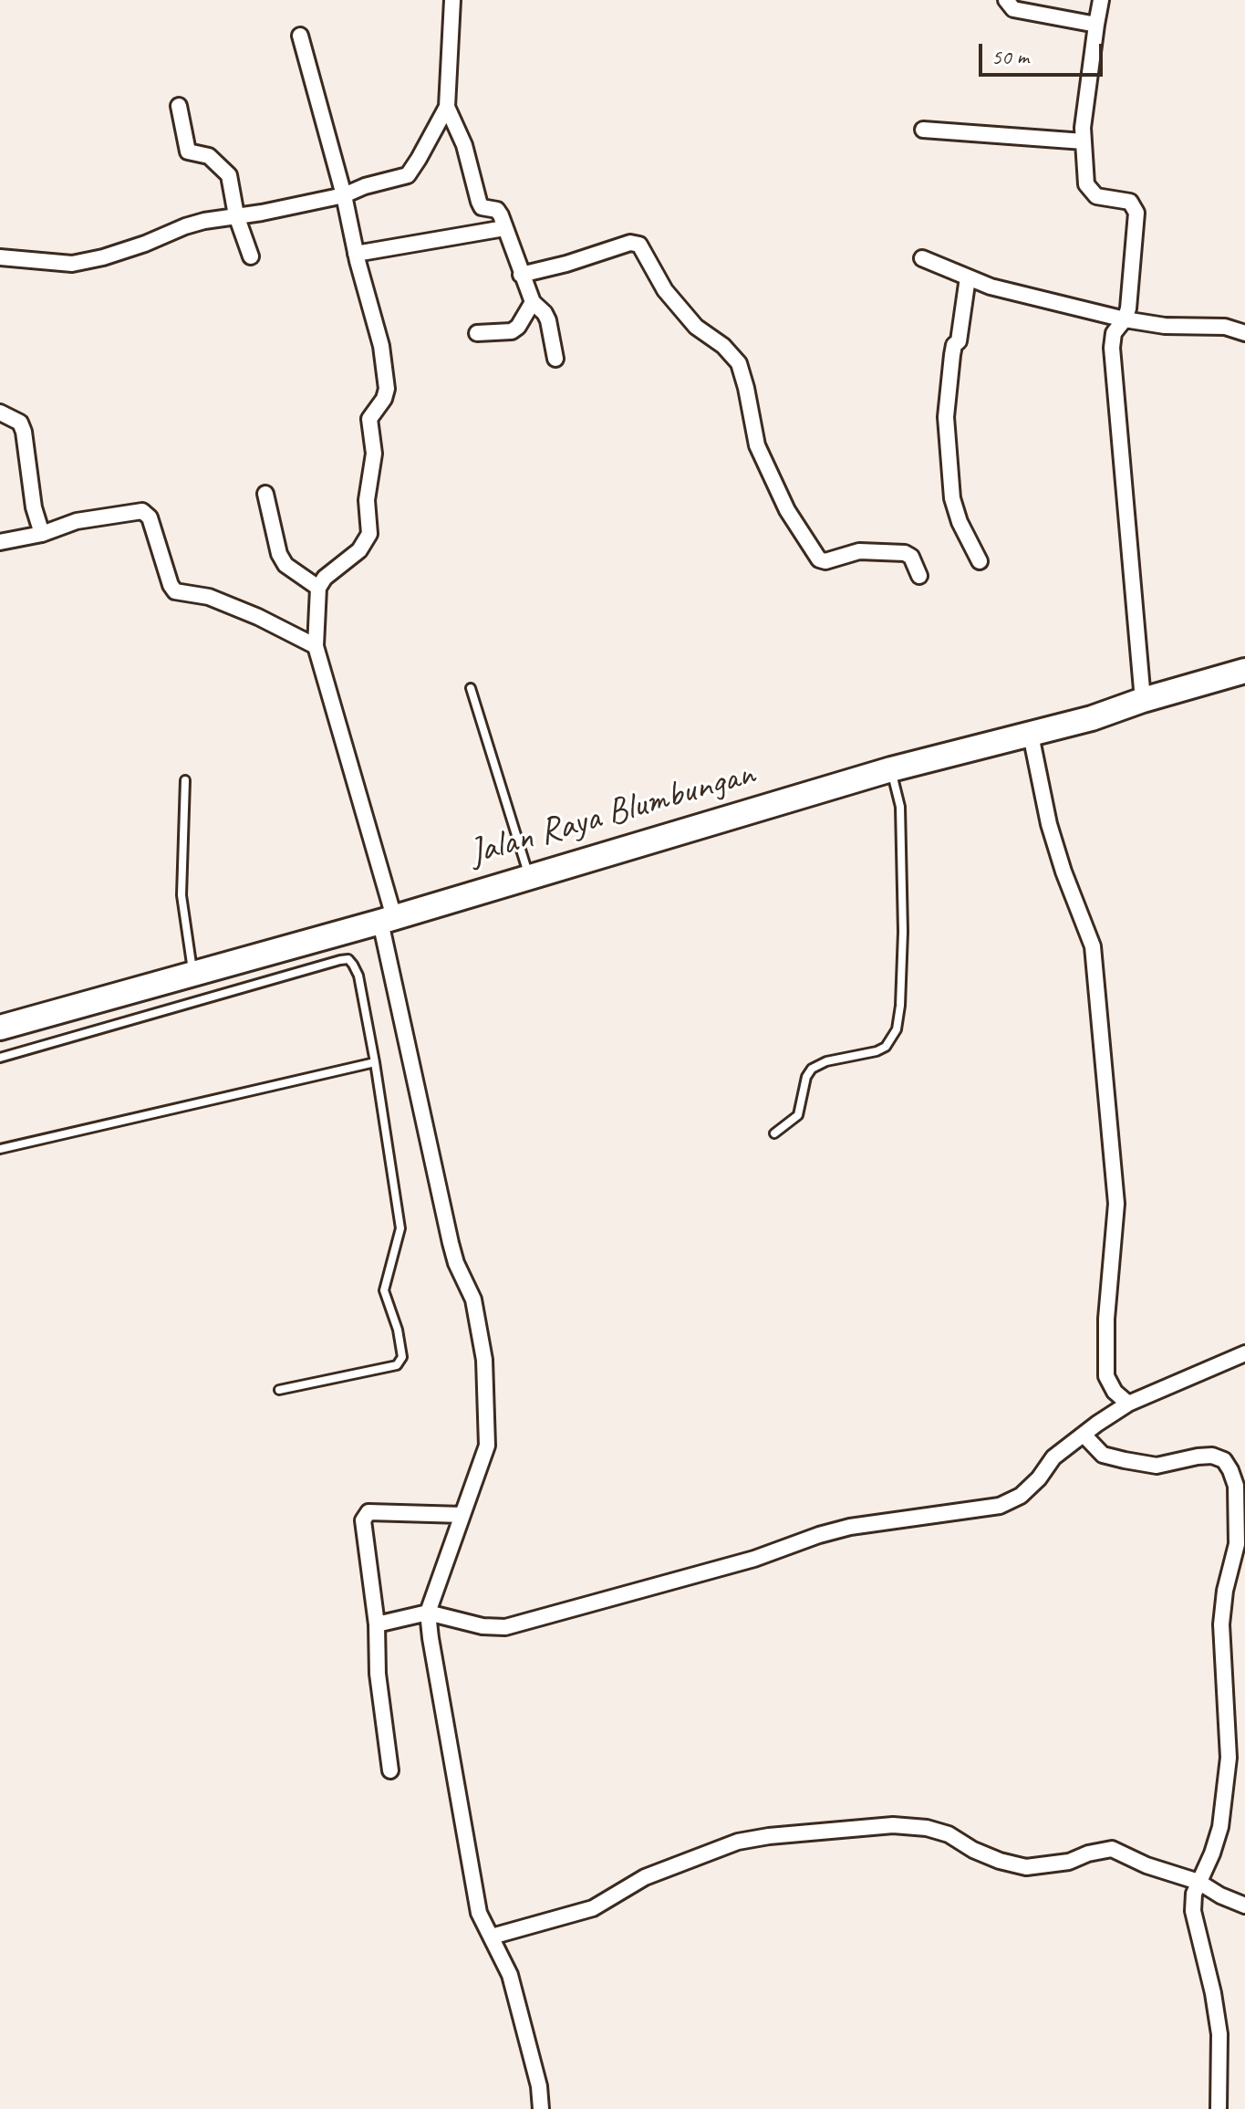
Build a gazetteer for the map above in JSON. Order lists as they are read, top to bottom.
{
  "streets": {
    "main road": ["Jalan Raya Blumbungan"]
  },
  "scale_bar": "50 m"
}
